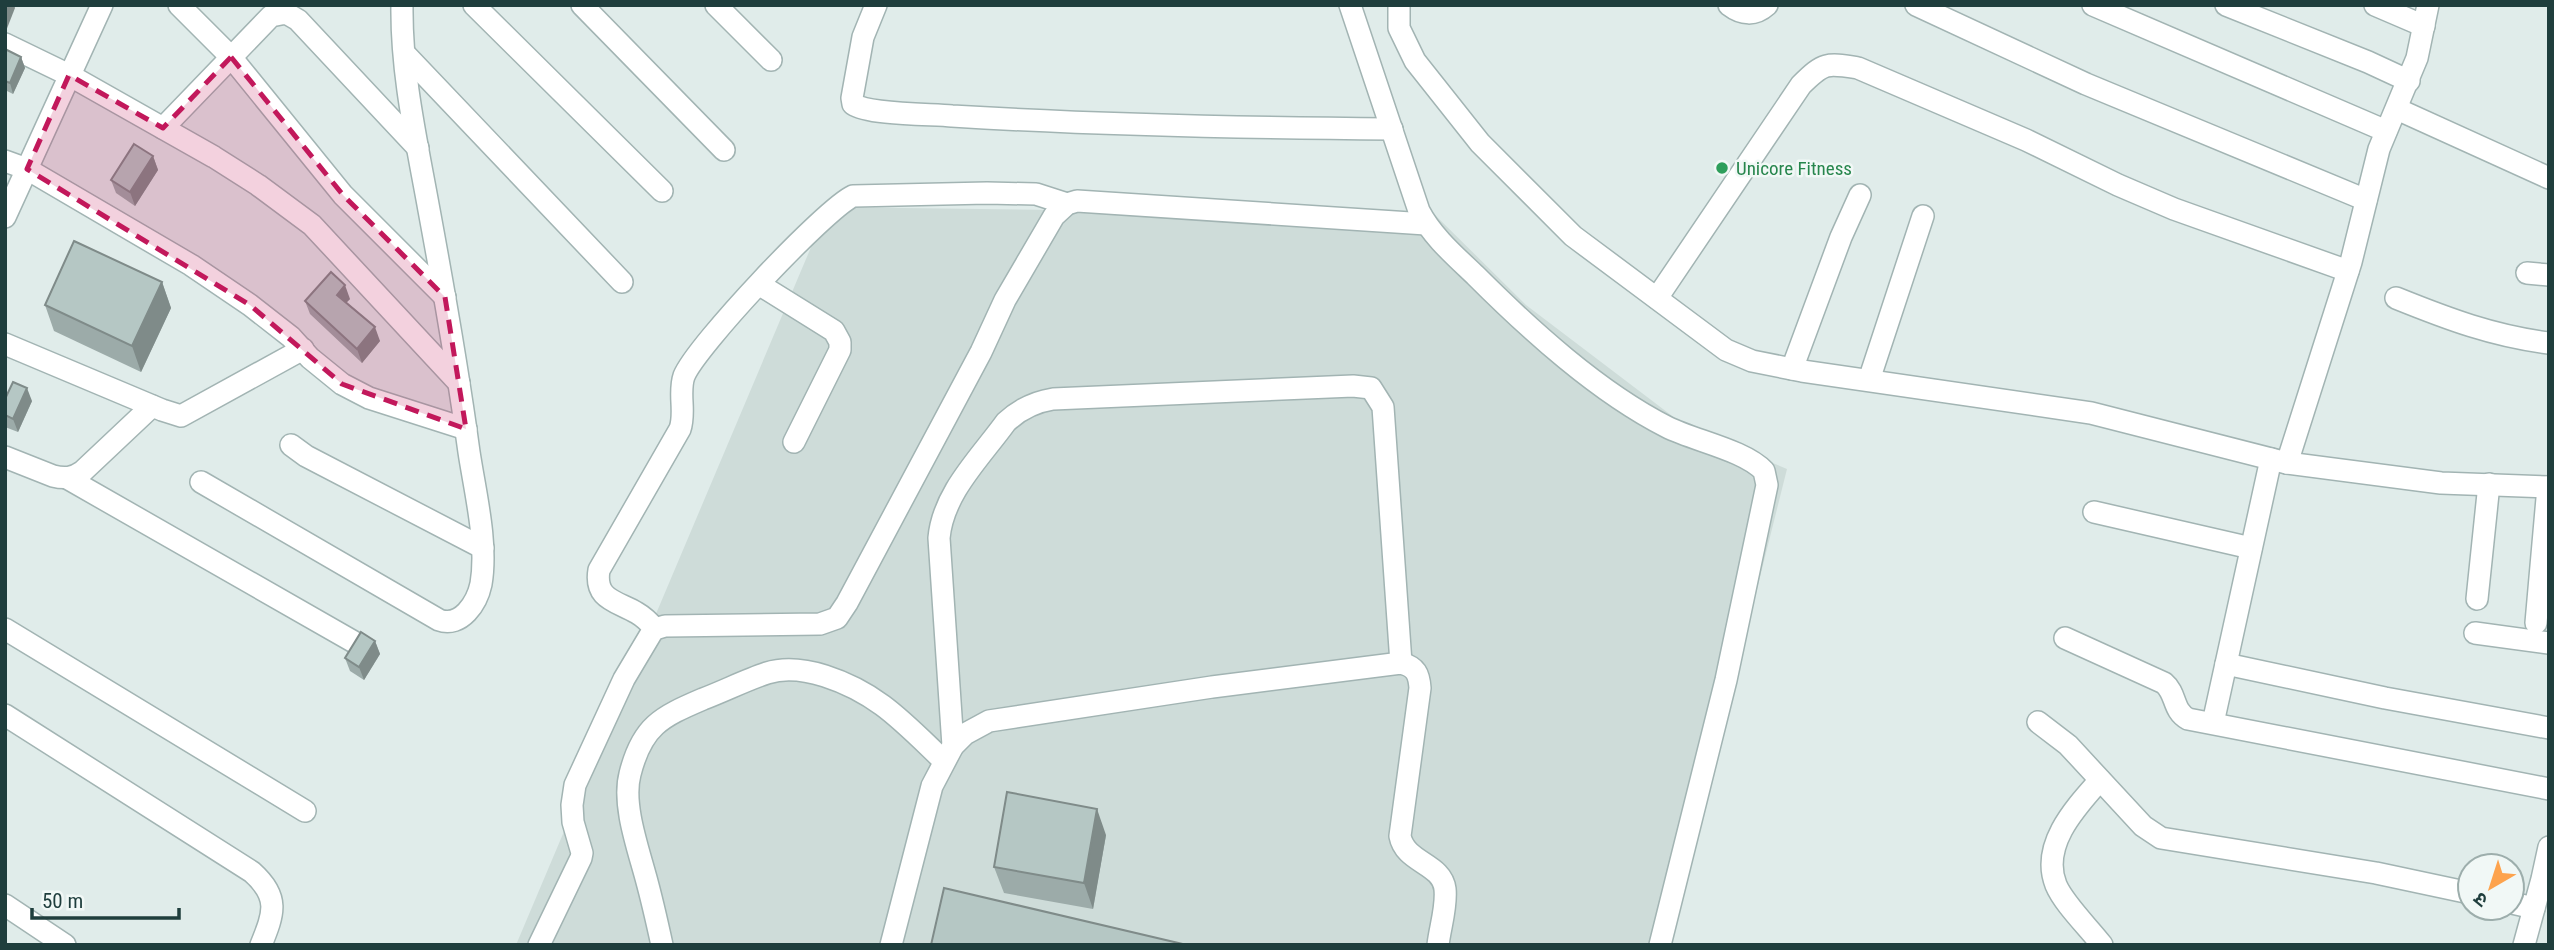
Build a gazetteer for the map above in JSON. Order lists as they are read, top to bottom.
{
  "places": ["Unicore Fitness"],
  "scale_bar": "50 m",
  "north": "bottom left"
}
